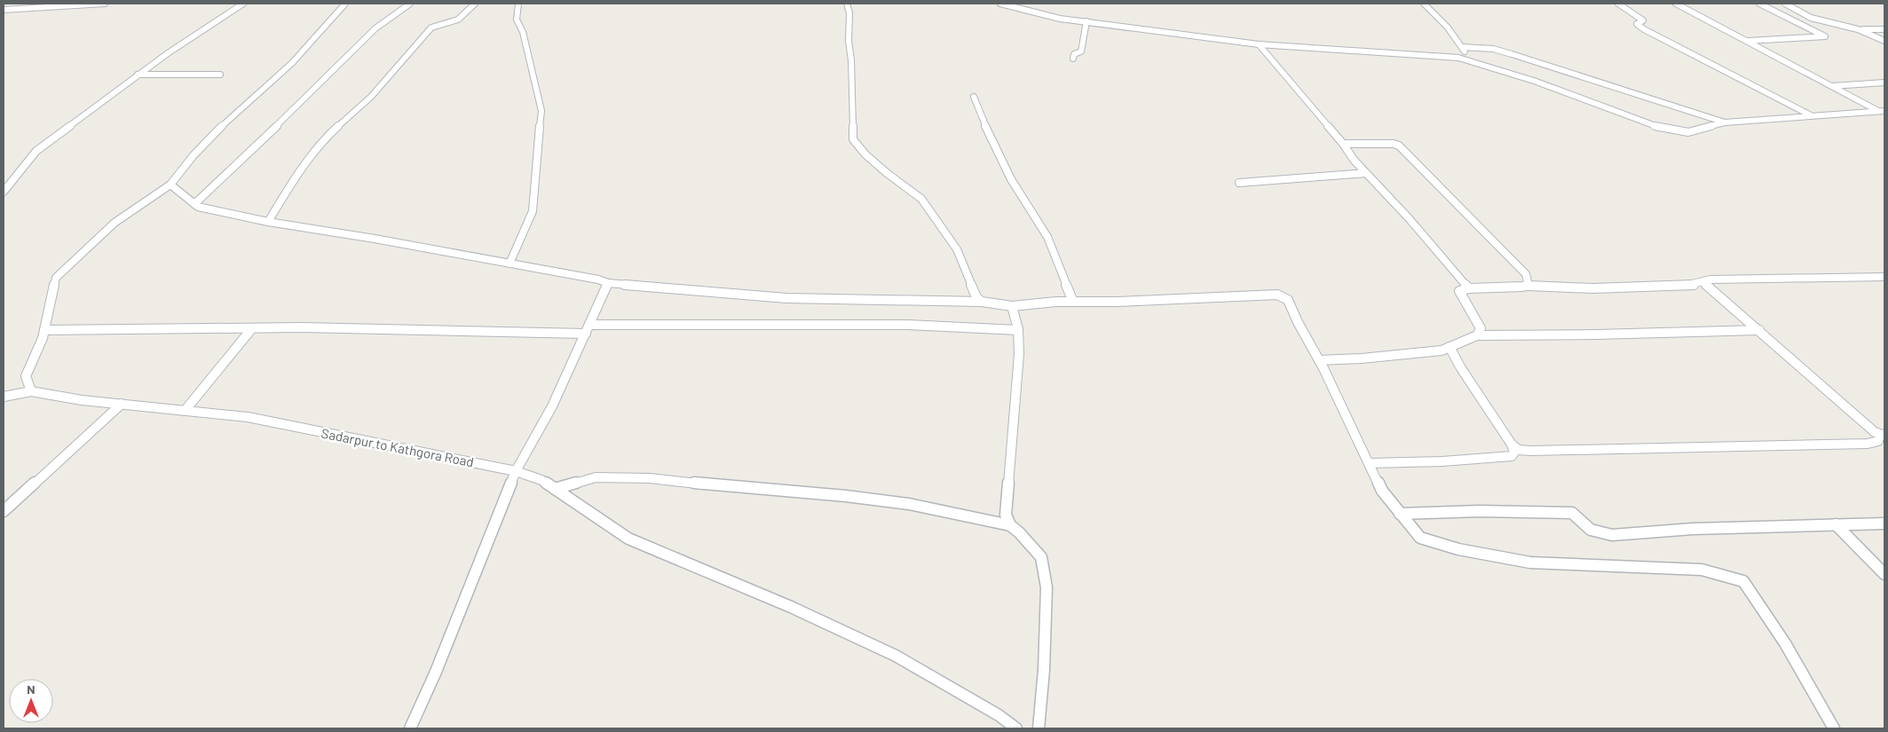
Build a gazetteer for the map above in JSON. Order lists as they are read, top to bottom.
{
  "streets": {
    "street": ["Sadarpur to Kathgora Road"]
  },
  "north": "top"
}
